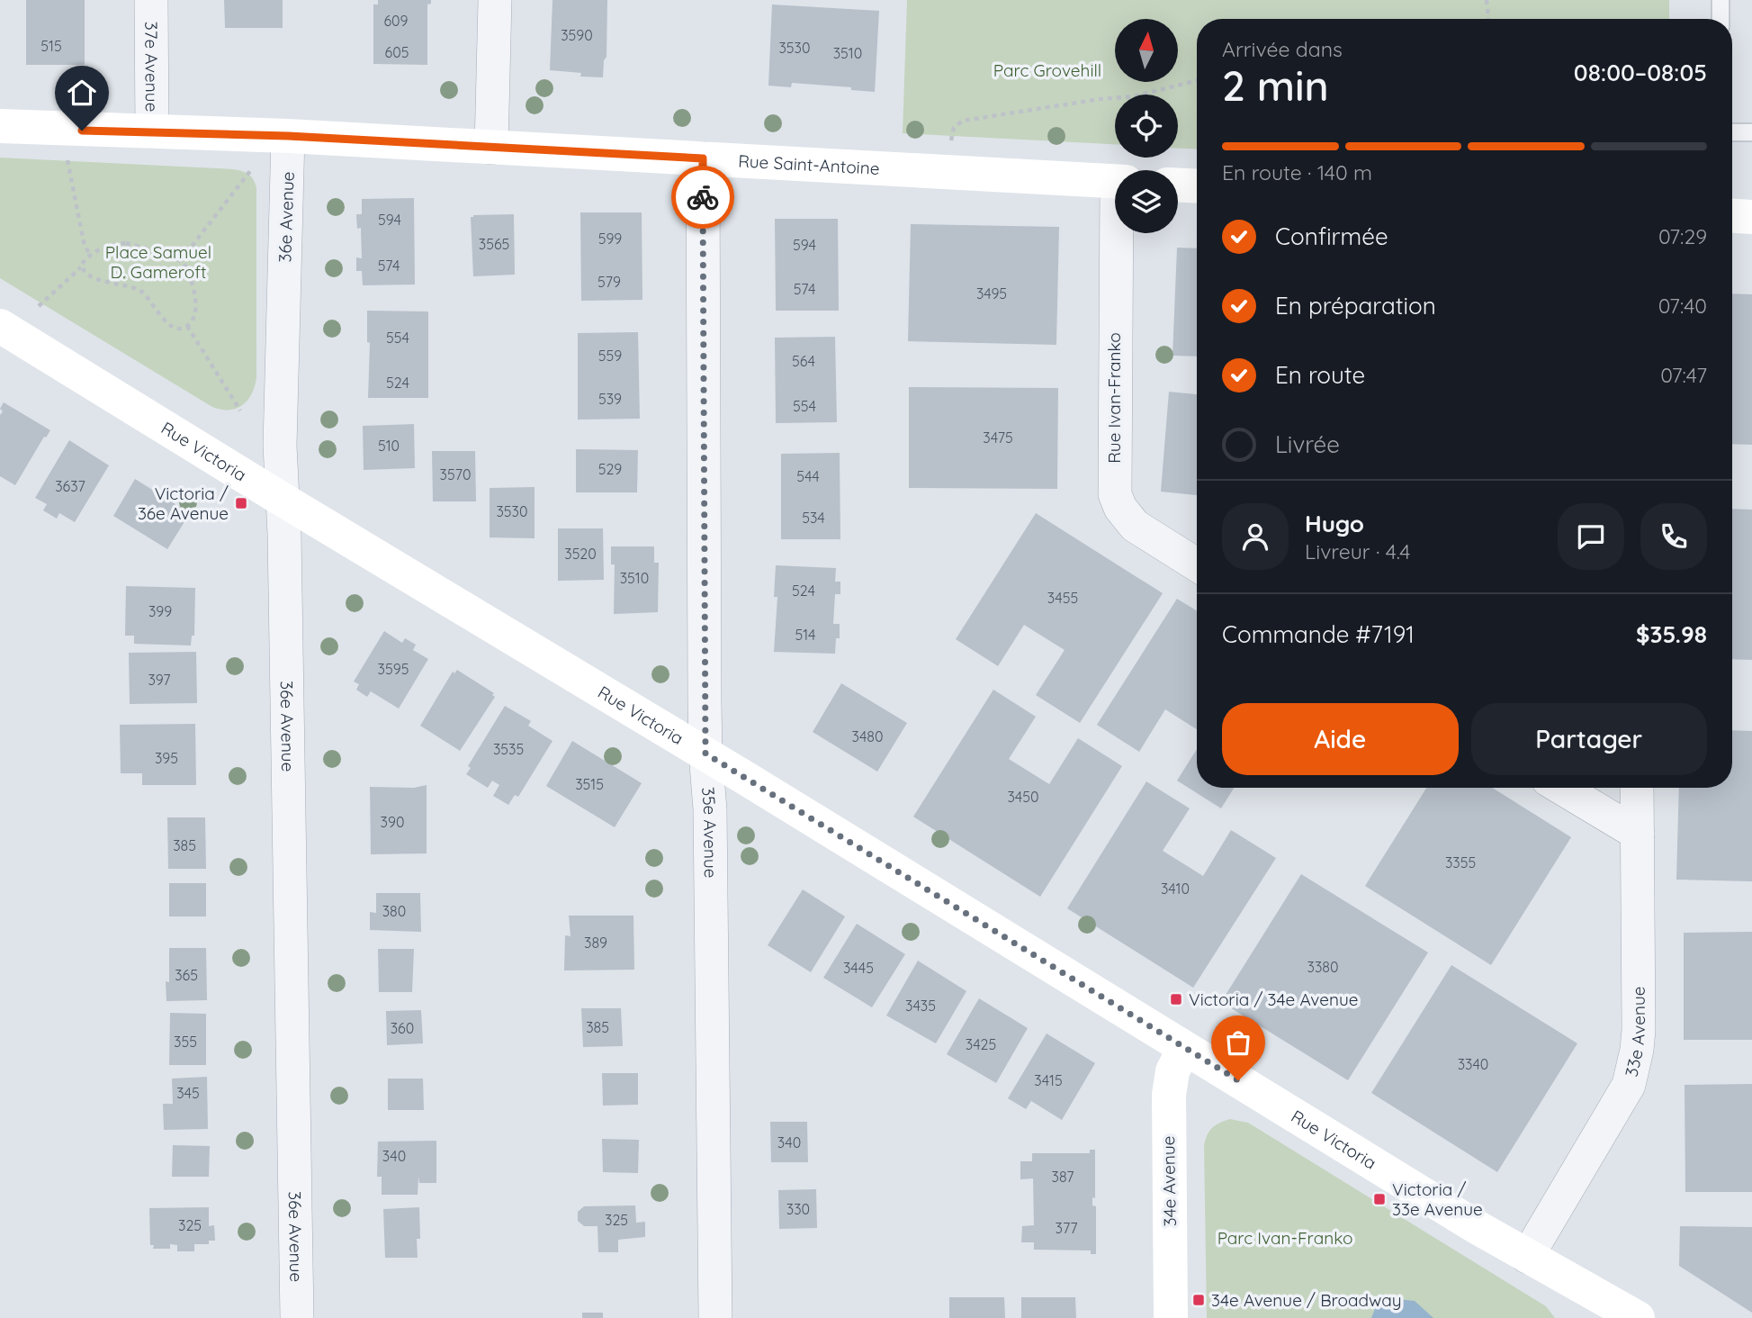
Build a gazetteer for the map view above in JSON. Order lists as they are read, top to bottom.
{
  "streets": {
    "main road": ["Rue Saint-Antoine", "Rue Victoria", "34e Avenue"],
    "street": [
      "37e Avenue",
      "36e Avenue",
      "Rue Ivan-Franko",
      "35e Avenue",
      "33e Avenue"
    ]
  },
  "crossings": [
    ["37e Avenue", "Rue Saint-Antoine"],
    ["Rue Saint-Antoine", "36e Avenue"],
    ["Rue Saint-Antoine", "35e Avenue"],
    ["36e Avenue", "Rue Victoria"],
    ["Rue Victoria", "35e Avenue"],
    ["Rue Victoria", "33e Avenue"],
    ["Rue Victoria", "34e Avenue"]
  ],
  "parks": ["Parc Grovehill", "Place Samuel D. Gameroft", "Parc Ivan-Franko"],
  "places": {
    "transit": [
      "Victoria / 36e Avenue",
      "Victoria / 34e Avenue",
      "Victoria / 33e Avenue",
      "34e Avenue / Broadway"
    ]
  },
  "house_numbers": [
    "609",
    "3590",
    "515",
    "3530",
    "605",
    "3510",
    "594",
    "599",
    "3565",
    "594",
    "574",
    "579",
    "574",
    "3495",
    "554",
    "559",
    "564",
    "524",
    "539",
    "554",
    "3475",
    "510",
    "529",
    "3570",
    "544",
    "3637",
    "3530",
    "534",
    "3520",
    "3510",
    "524",
    "3455",
    "399",
    "514",
    "3595",
    "397",
    "3480",
    "3535",
    "395",
    "3515",
    "3450",
    "390",
    "385",
    "3355",
    "3410",
    "380",
    "389",
    "3380",
    "3445",
    "365",
    "3435",
    "385",
    "360",
    "355",
    "3425",
    "3340",
    "3415",
    "345",
    "340",
    "340",
    "387",
    "330",
    "325",
    "325",
    "377"
  ],
  "north": "top",
  "page": {
    "heading": ["2 min", "Arrivée dans", "08:00–08:05"],
    "panel": [
      "Hugo",
      "Livreur · 4.4",
      "Commande #7191",
      "$35.98"
    ],
    "bar": "En route · 140 m",
    "list": [
      ["Confirmée", "07:29"],
      ["En préparation", "07:40"],
      ["En route", "07:47"],
      "Livrée"
    ],
    "buttons": ["Aide", "Partager"]
  }
}
